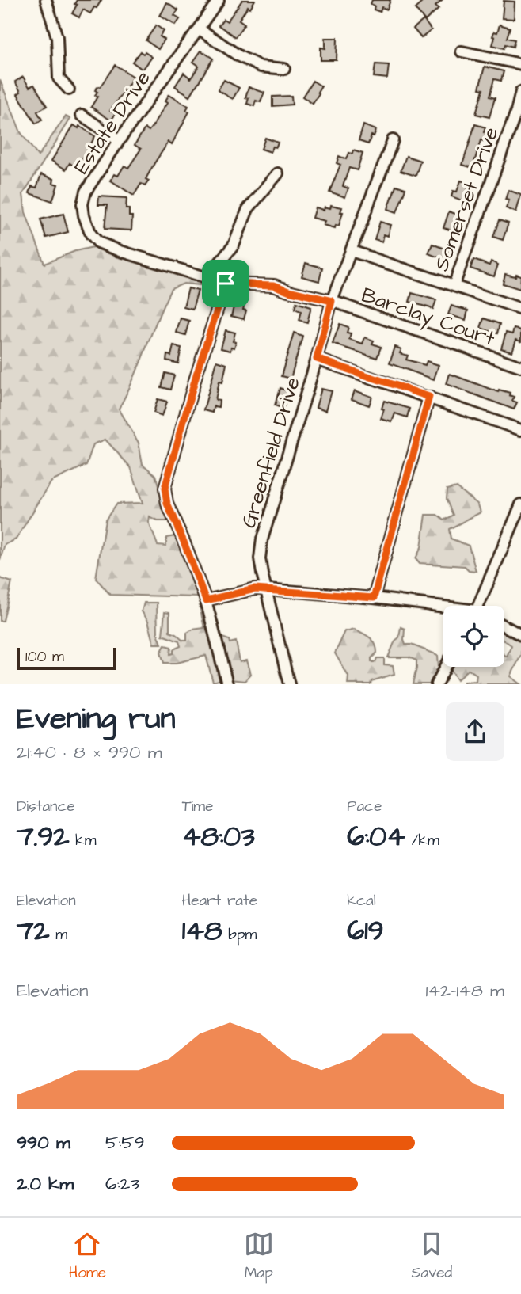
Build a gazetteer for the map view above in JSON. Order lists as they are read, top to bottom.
{
  "streets": {
    "street": [
      "Estate Drive",
      "Somerset Drive",
      "Barclay Court",
      "Greenfield Drive"
    ]
  },
  "crossings": [
    ["Estate Drive", "Barclay Court"],
    ["Barclay Court", "Greenfield Drive"]
  ],
  "scale_bar": "100 m",
  "page": {
    "scale": "100 m",
    "heading": ["Evening run", "21:40 · 8 × 990 m"],
    "stats": [
      ["Distance", "7.92 km"],
      ["Time", "48:03"],
      ["Pace", "6:04 /km"],
      ["Elevation", "72 m"],
      ["Heart rate", "148 bpm"],
      ["kcal", "619"]
    ],
    "chart": ["Elevation", "142–148 m"],
    "list": [
      {
        "name": "990 m",
        "note": "5:59"
      },
      {
        "name": "2.0 km",
        "note": "6:23"
      }
    ],
    "tabs": ["Home", "Map", "Saved"]
  }
}
